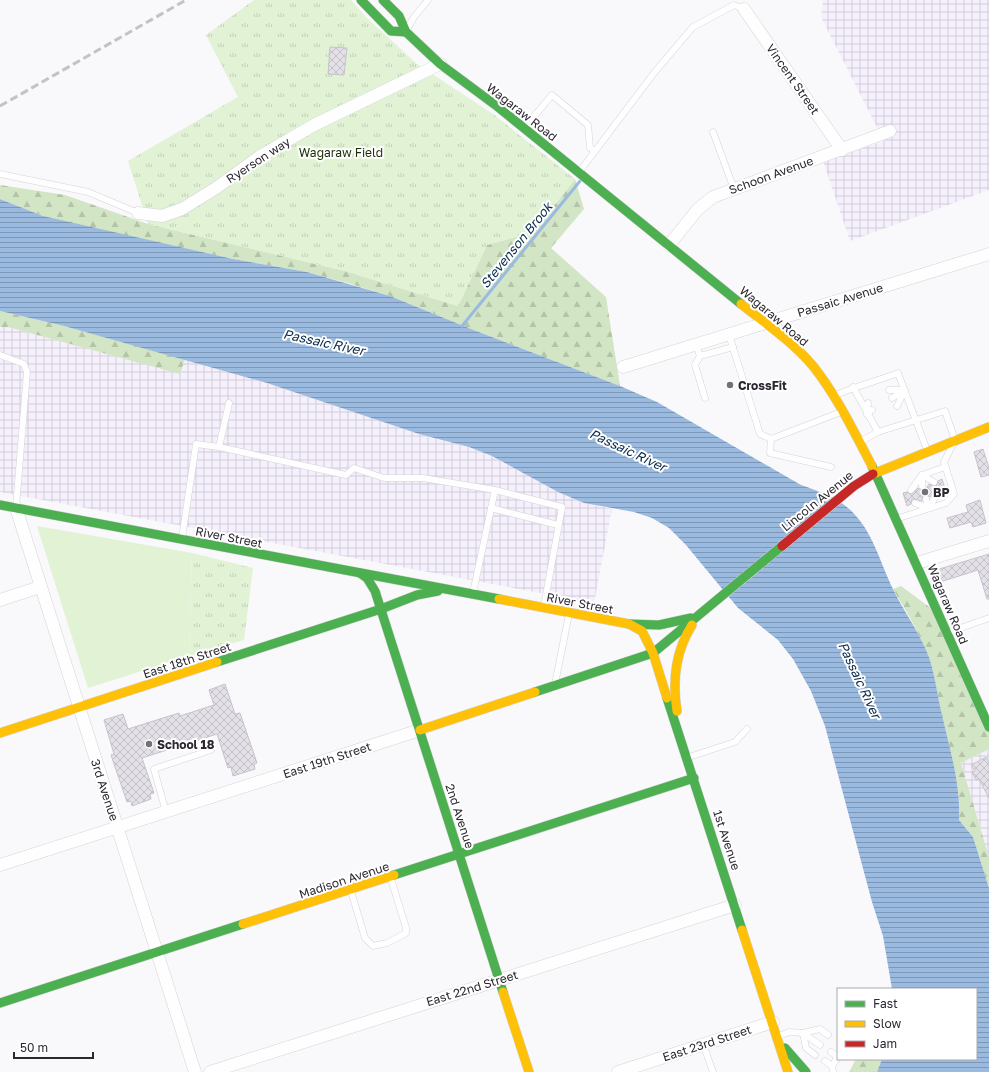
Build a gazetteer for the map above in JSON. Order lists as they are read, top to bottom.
{
  "streets": {
    "main road": [
      "Wagaraw Road",
      "Lincoln Avenue",
      "River Street",
      "East 18th Street",
      "East 19th Street",
      "2nd Avenue",
      "1st Avenue",
      "Madison Avenue"
    ],
    "street": [
      "Vincent Street",
      "Ryerson way",
      "Schoon Avenue",
      "Passaic Avenue",
      "3rd Avenue",
      "East 22nd Street",
      "East 23rd Street"
    ]
  },
  "crossings": [
    ["Vincent Street", "Schoon Avenue"],
    ["Wagaraw Road", "Ryerson way"],
    ["Wagaraw Road", "Schoon Avenue"],
    ["Wagaraw Road", "Passaic Avenue"],
    ["Wagaraw Road", "Lincoln Avenue"],
    ["Lincoln Avenue", "River Street"],
    ["Lincoln Avenue", "East 19th Street"],
    ["Lincoln Avenue", "1st Avenue"],
    ["River Street", "East 18th Street"],
    ["River Street", "3rd Avenue"],
    ["River Street", "2nd Avenue"],
    ["River Street", "1st Avenue"],
    ["East 18th Street", "3rd Avenue"],
    ["East 18th Street", "2nd Avenue"],
    ["East 19th Street", "3rd Avenue"],
    ["East 19th Street", "2nd Avenue"],
    ["East 19th Street", "1st Avenue"],
    ["3rd Avenue", "Madison Avenue"],
    ["2nd Avenue", "Madison Avenue"],
    ["2nd Avenue", "East 22nd Street"],
    ["1st Avenue", "Madison Avenue"],
    ["1st Avenue", "East 22nd Street"],
    ["1st Avenue", "East 23rd Street"]
  ],
  "water": ["Stevenson Brook", "Passaic River"],
  "parks": ["Wagaraw Field"],
  "places": ["CrossFit", "BP", "School 18"],
  "legend": ["Fast", "Slow", "Jam"],
  "scale_bar": "50 m"
}
